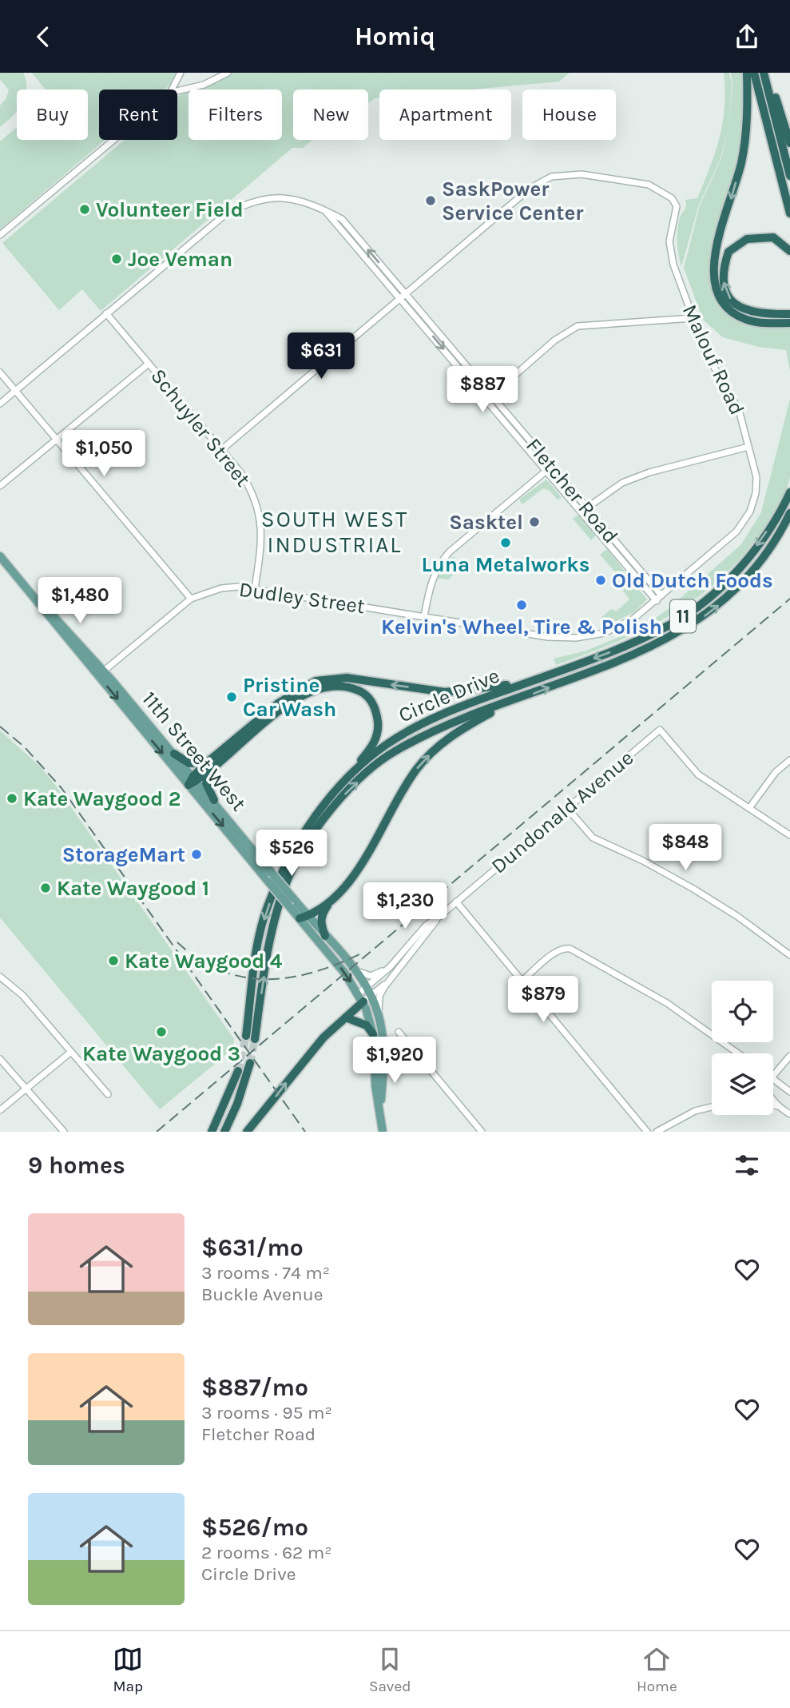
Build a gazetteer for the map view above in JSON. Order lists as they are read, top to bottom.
{
  "streets": {
    "highway": ["11", "Circle Drive"],
    "main road": ["11th Street West"],
    "street": [
      "Malouf Road",
      "Schuyler Street",
      "Fletcher Road",
      "Dudley Street",
      "Dundonald Avenue"
    ]
  },
  "crossings": [
    ["Malouf Road", "Schuyler Street"],
    ["Malouf Road", "Fletcher Road"],
    ["Malouf Road", "Dudley Street"],
    ["Schuyler Street", "Fletcher Road"],
    ["Schuyler Street", "Dudley Street"],
    ["Fletcher Road", "Dudley Street"],
    ["11th Street West", "Dundonald Avenue"]
  ],
  "districts": ["SOUTH WEST INDUSTRIAL"],
  "places": [
    "SaskPower Service Center",
    "Volunteer Field",
    "Joe Veman",
    "Sasktel",
    "Luna Metalworks",
    "Old Dutch Foods",
    "Kelvin's Wheel, Tire & Polish",
    "Pristine Car Wash",
    "Kate Waygood 2",
    "StorageMart",
    "Kate Waygood 1",
    "Kate Waygood 4",
    "Kate Waygood 3"
  ],
  "page": {
    "header": "Homiq",
    "chip": [
      "Buy",
      "Rent",
      "Filters",
      "New",
      "Apartment",
      "House"
    ],
    "price": [
      "$631",
      "$887",
      "$1,050",
      "$1,480",
      "$848",
      "$526",
      "$1,230",
      "$879",
      "$1,920"
    ],
    "heading": "9 homes",
    "list": [
      {
        "name": "$631/mo",
        "note": "3 rooms · 74 m² · Buckle Avenue"
      },
      {
        "name": "$887/mo",
        "note": "3 rooms · 95 m² · Fletcher Road"
      },
      {
        "name": "$526/mo",
        "note": "2 rooms · 62 m² · Circle Drive"
      }
    ],
    "tabs": ["Map", "Saved", "Home"]
  }
}
